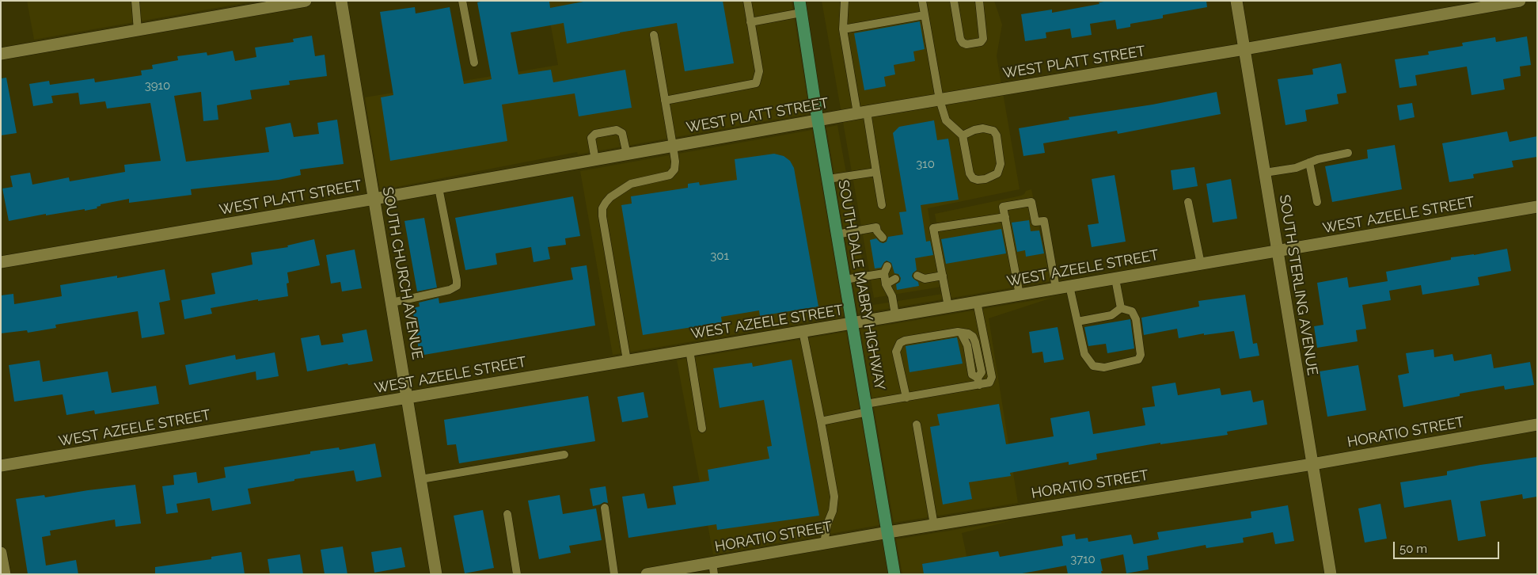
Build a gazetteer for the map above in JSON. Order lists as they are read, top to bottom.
{
  "streets": {
    "main road": ["SOUTH DALE MABRY HIGHWAY"],
    "street": [
      "WEST PLATT STREET",
      "WEST AZEELE STREET",
      "SOUTH CHURCH AVENUE",
      "SOUTH STERLING AVENUE",
      "HORATIO STREET"
    ]
  },
  "crossings": [
    ["WEST PLATT STREET", "SOUTH CHURCH AVENUE"],
    ["WEST PLATT STREET", "SOUTH DALE MABRY HIGHWAY"],
    ["WEST PLATT STREET", "SOUTH STERLING AVENUE"],
    ["WEST AZEELE STREET", "SOUTH CHURCH AVENUE"],
    ["WEST AZEELE STREET", "SOUTH DALE MABRY HIGHWAY"],
    ["WEST AZEELE STREET", "SOUTH STERLING AVENUE"],
    ["SOUTH DALE MABRY HIGHWAY", "HORATIO STREET"],
    ["SOUTH STERLING AVENUE", "HORATIO STREET"]
  ],
  "house_numbers": [
    "3910",
    "310",
    "301",
    "3710"
  ],
  "scale_bar": "50 m"
}
